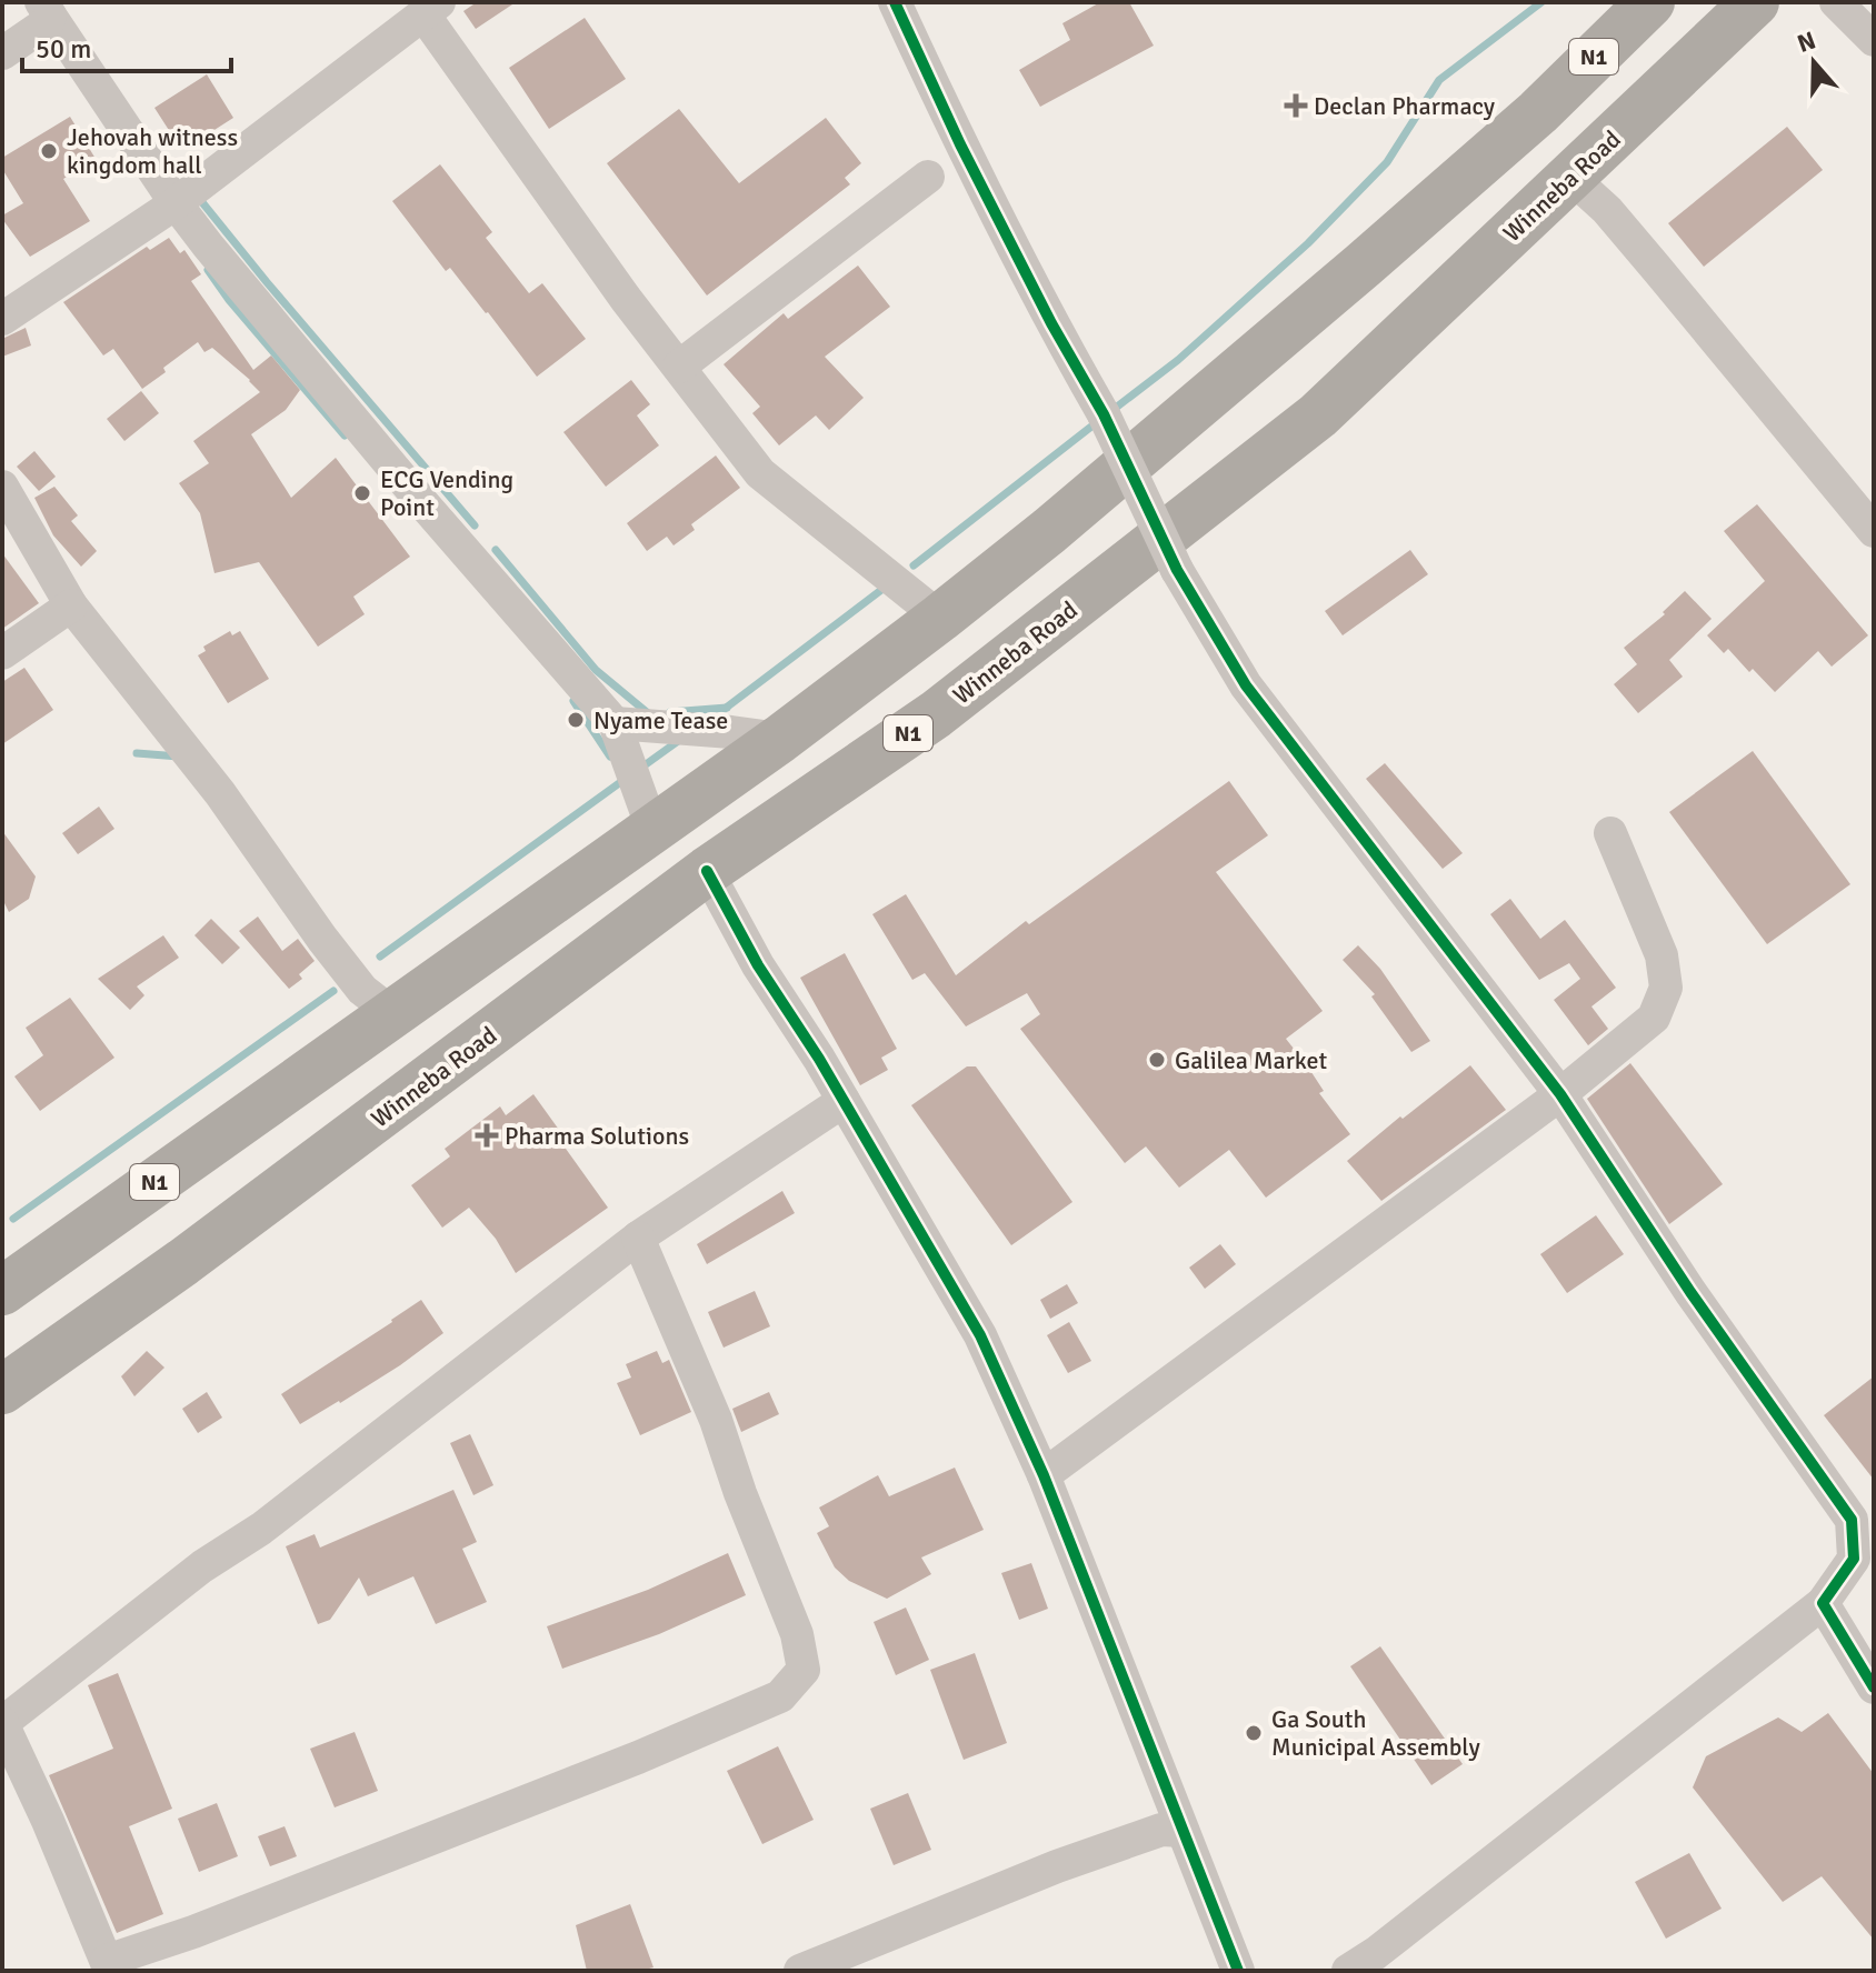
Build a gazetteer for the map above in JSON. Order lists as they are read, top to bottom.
{
  "streets": {
    "highway": ["N1", "Winneba Road"]
  },
  "places": {
    "health": ["Declan Pharmacy", "Pharma Solutions"],
    "other": [
      "Jehovah witness kingdom hall",
      "ECG Vending Point",
      "Nyame Tease",
      "Galilea Market",
      "Ga South Municipal Assembly"
    ]
  },
  "scale_bar": "50 m",
  "north": "top"
}
